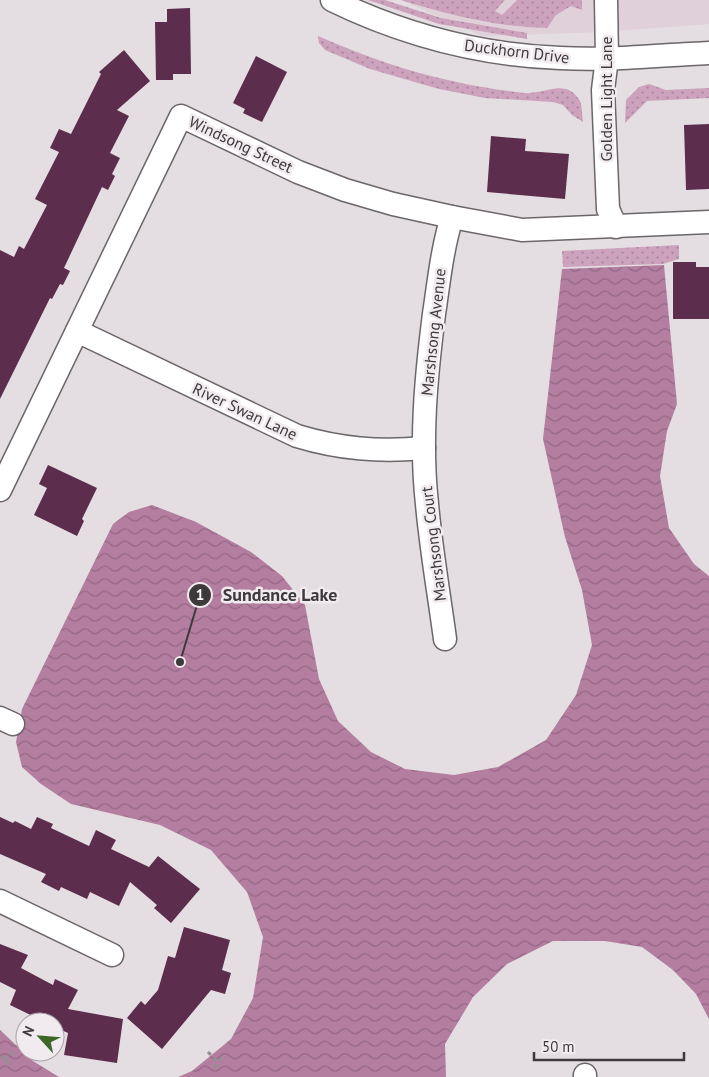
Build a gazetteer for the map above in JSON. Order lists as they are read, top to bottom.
{
  "streets": {
    "street": [
      "Duckhorn Drive",
      "Golden Light Lane",
      "Windsong Street",
      "Marshsong Avenue",
      "River Swan Lane",
      "Marshsong Court"
    ]
  },
  "crossings": [
    ["Duckhorn Drive", "Golden Light Lane"],
    ["Golden Light Lane", "Windsong Street"],
    ["Windsong Street", "Marshsong Avenue"],
    ["Windsong Street", "River Swan Lane"],
    ["Marshsong Avenue", "River Swan Lane"],
    ["Marshsong Avenue", "Marshsong Court"],
    ["River Swan Lane", "Marshsong Court"]
  ],
  "places": ["Sundance Lake"],
  "scale_bar": "50 m",
  "north": "top left"
}
